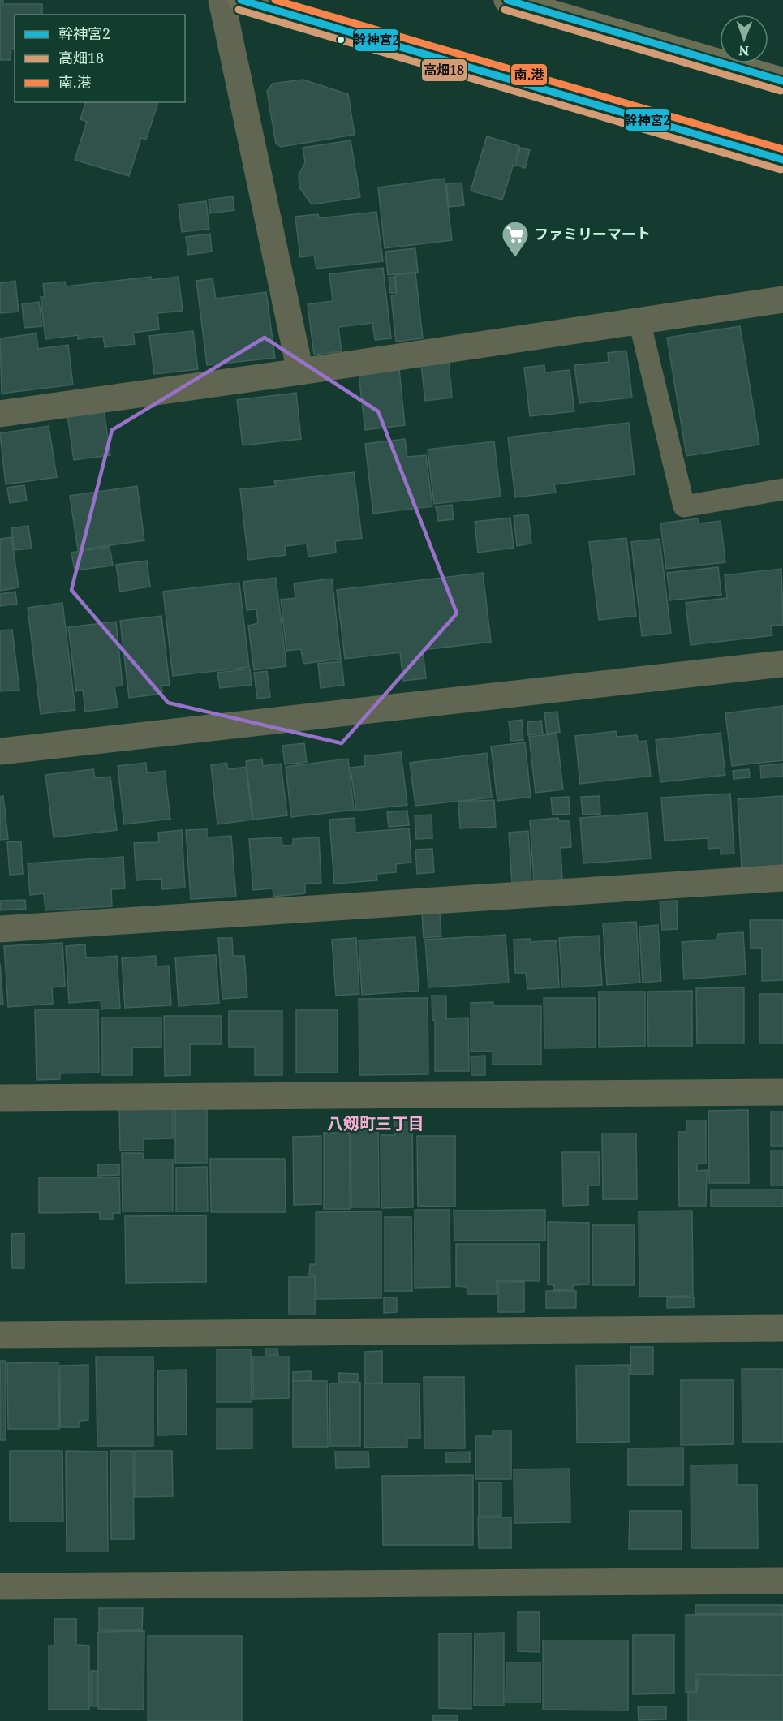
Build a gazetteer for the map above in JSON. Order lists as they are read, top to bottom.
{
  "districts": ["八剱町三丁目"],
  "places": {
    "supermarket": ["ファミリーマート"]
  },
  "lines": ["transit line 幹神宮2", "transit line 南.港", "transit line 高畑18"],
  "legend": ["幹神宮2", "高畑18", "南.港"],
  "north": "bottom"
}
